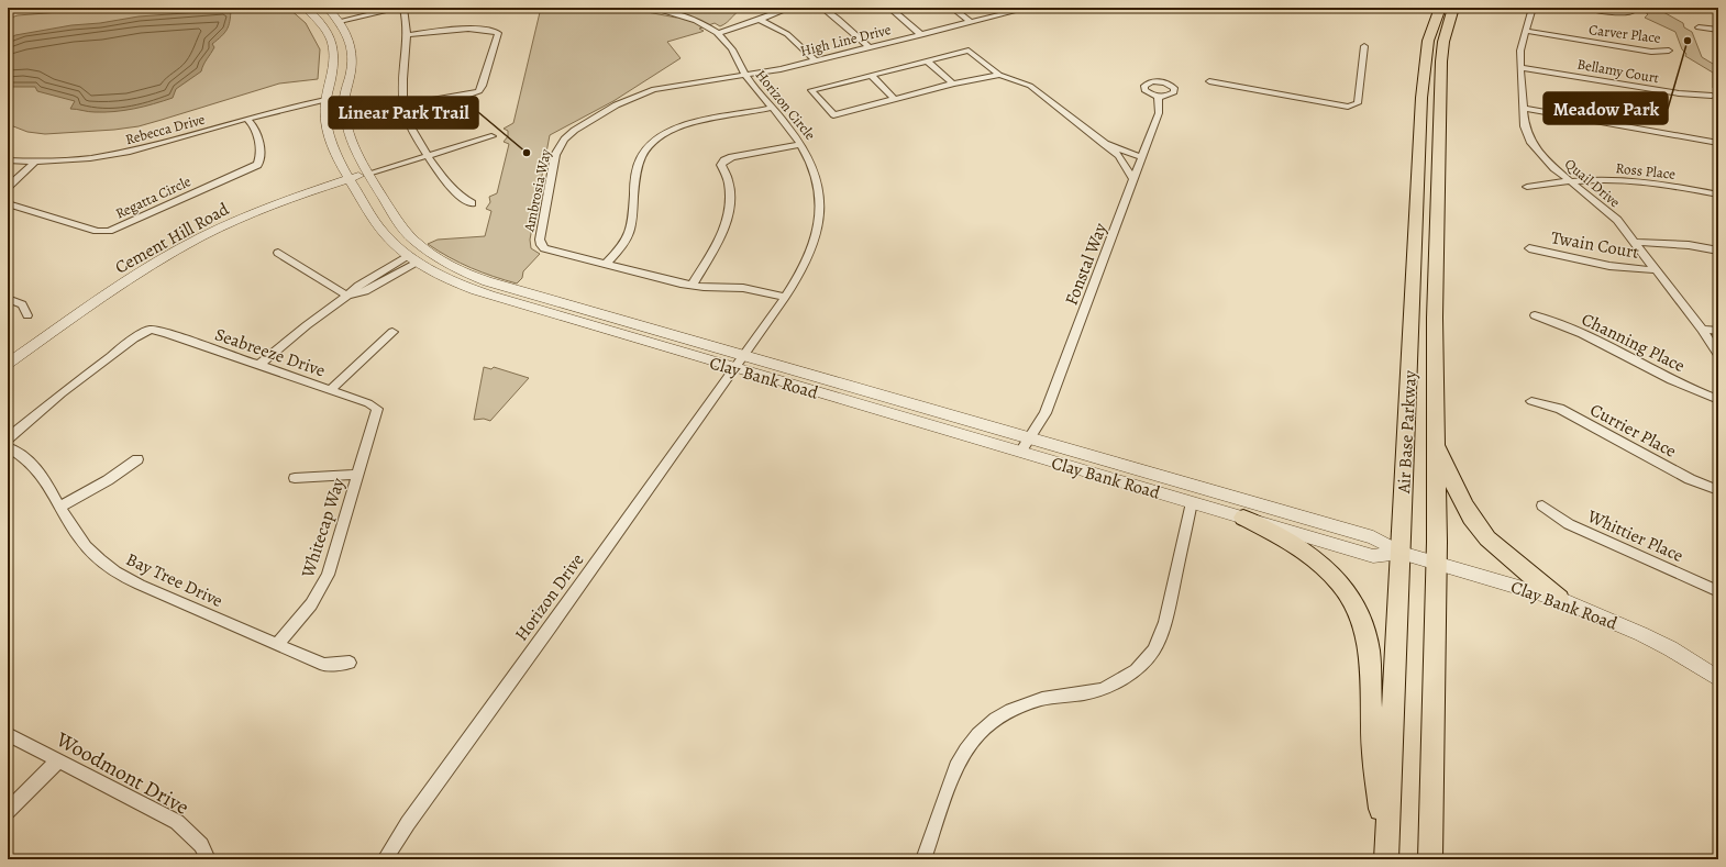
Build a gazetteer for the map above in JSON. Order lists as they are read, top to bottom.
{
  "streets": {
    "main road": ["Air Base Parkway"],
    "street": [
      "Carver Place",
      "High Line Drive",
      "Bellamy Court",
      "Horizon Circle",
      "Rebecca Drive",
      "Ross Place",
      "Quail Drive",
      "Ambrosia Way",
      "Regatta Circle",
      "Cement Hill Road",
      "Twain Court",
      "Fonstal Way",
      "Channing Place",
      "Seabreeze Drive",
      "Clay Bank Road",
      "Currier Place",
      "Whitecap Way",
      "Whittier Place",
      "Bay Tree Drive",
      "Horizon Drive",
      "Woodmont Drive"
    ]
  },
  "crossings": [
    ["Carver Place", "Quail Drive"],
    ["High Line Drive", "Horizon Circle"],
    ["High Line Drive", "Ambrosia Way"],
    ["Bellamy Court", "Quail Drive"],
    ["Horizon Circle", "Ambrosia Way"],
    ["Horizon Circle", "Clay Bank Road"],
    ["Horizon Circle", "Horizon Drive"],
    ["Rebecca Drive", "Regatta Circle"],
    ["Rebecca Drive", "Clay Bank Road"],
    ["Ross Place", "Quail Drive"],
    ["Quail Drive", "Twain Court"],
    ["Cement Hill Road", "Clay Bank Road"],
    ["Fonstal Way", "Clay Bank Road"],
    ["Seabreeze Drive", "Whitecap Way"],
    ["Clay Bank Road", "Air Base Parkway"],
    ["Clay Bank Road", "Horizon Drive"],
    ["Whitecap Way", "Bay Tree Drive"]
  ],
  "places": ["Meadow Park", "Linear Park Trail"]
}
